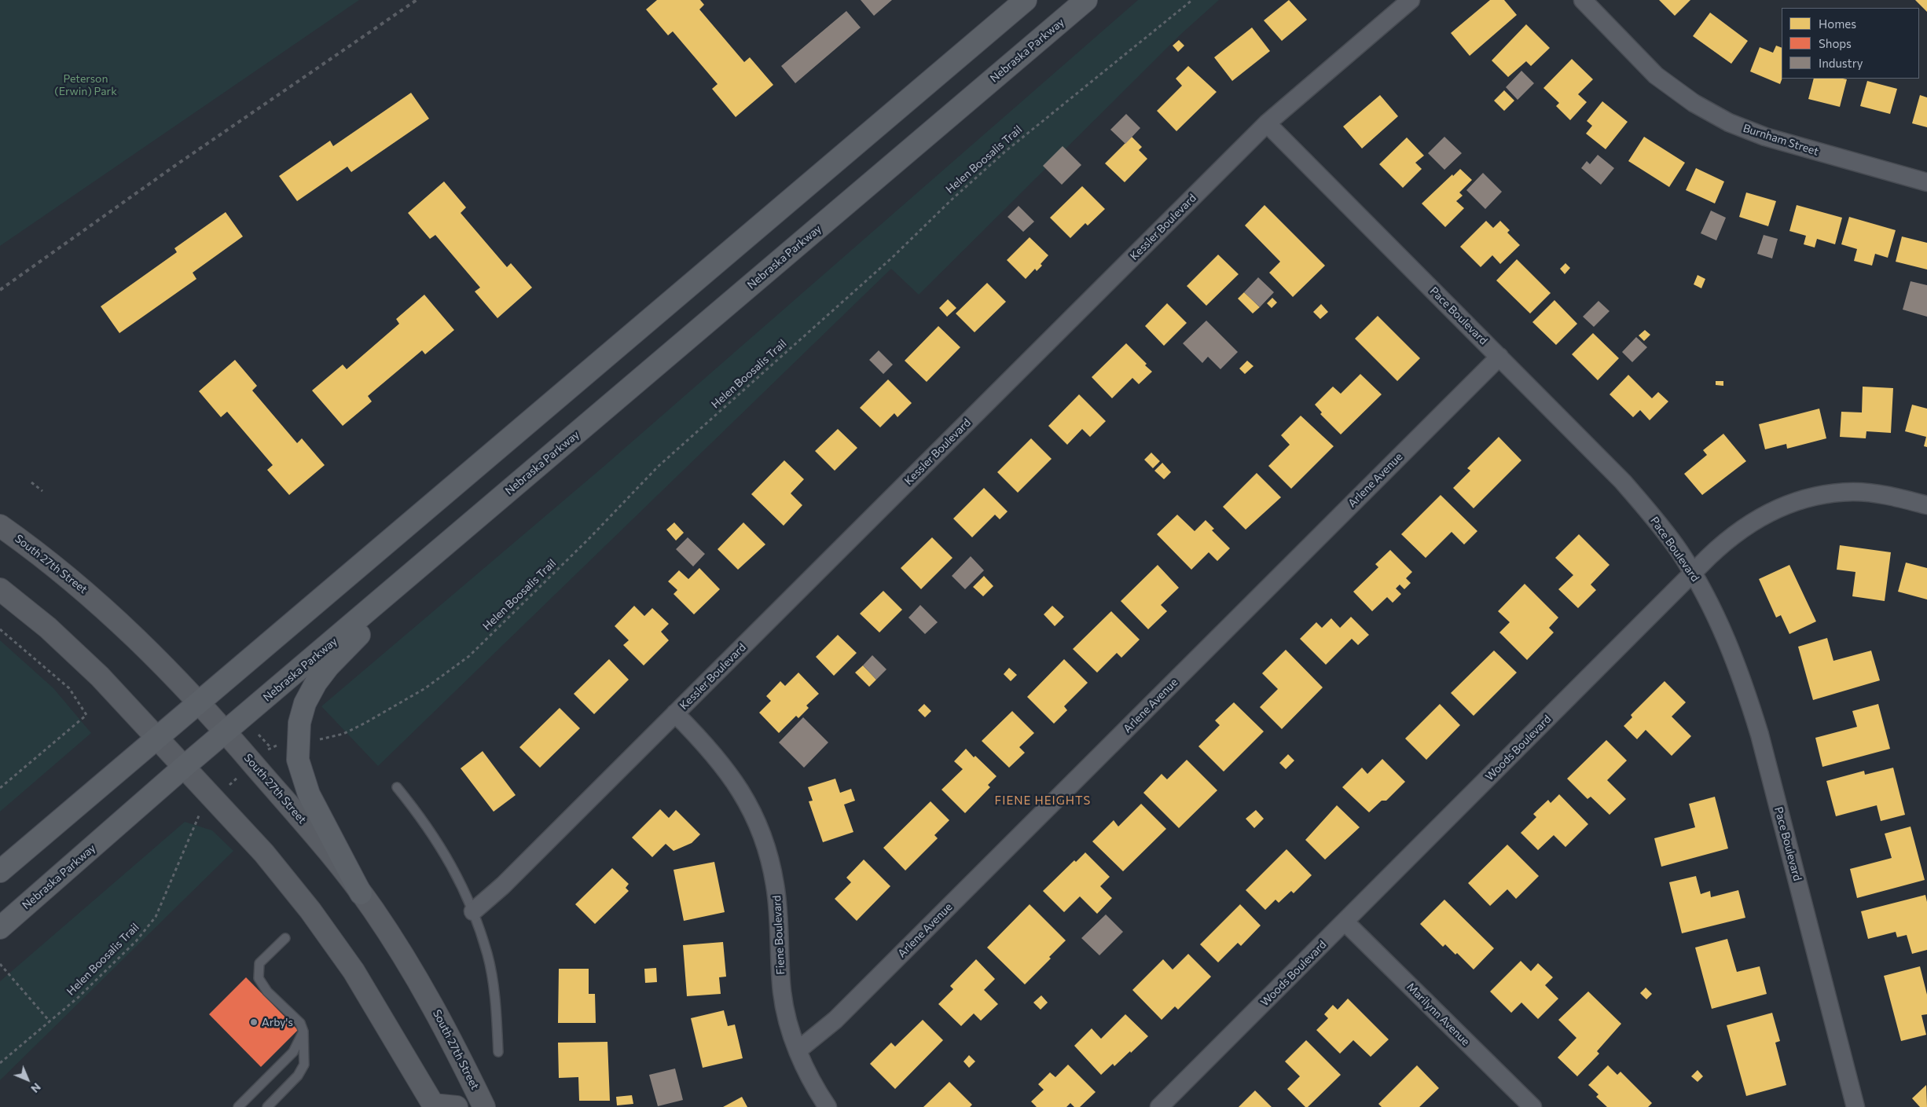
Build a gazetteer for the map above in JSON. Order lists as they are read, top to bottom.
{
  "streets": {
    "main road": ["Nebraska Parkway", "South 27th Street"],
    "street": [
      "Burnham Street",
      "Kessler Boulevard",
      "Pace Boulevard",
      "Arlene Avenue",
      "Woods Boulevard",
      "Fiene Boulevard",
      "Marilynn Avenue"
    ],
    "path": ["Helen Boosalis Trail"]
  },
  "crossings": [
    ["Nebraska Parkway", "South 27th Street"],
    ["Kessler Boulevard", "Pace Boulevard"],
    ["Kessler Boulevard", "Fiene Boulevard"],
    ["Pace Boulevard", "Arlene Avenue"],
    ["Pace Boulevard", "Woods Boulevard"],
    ["Arlene Avenue", "Fiene Boulevard"],
    ["Woods Boulevard", "Marilynn Avenue"]
  ],
  "districts": ["FIENE HEIGHTS"],
  "parks": ["Peterson (Erwin) Park"],
  "places": ["Arby's"],
  "legend": ["Homes", "Shops", "Industry"],
  "north": "bottom right"
}
